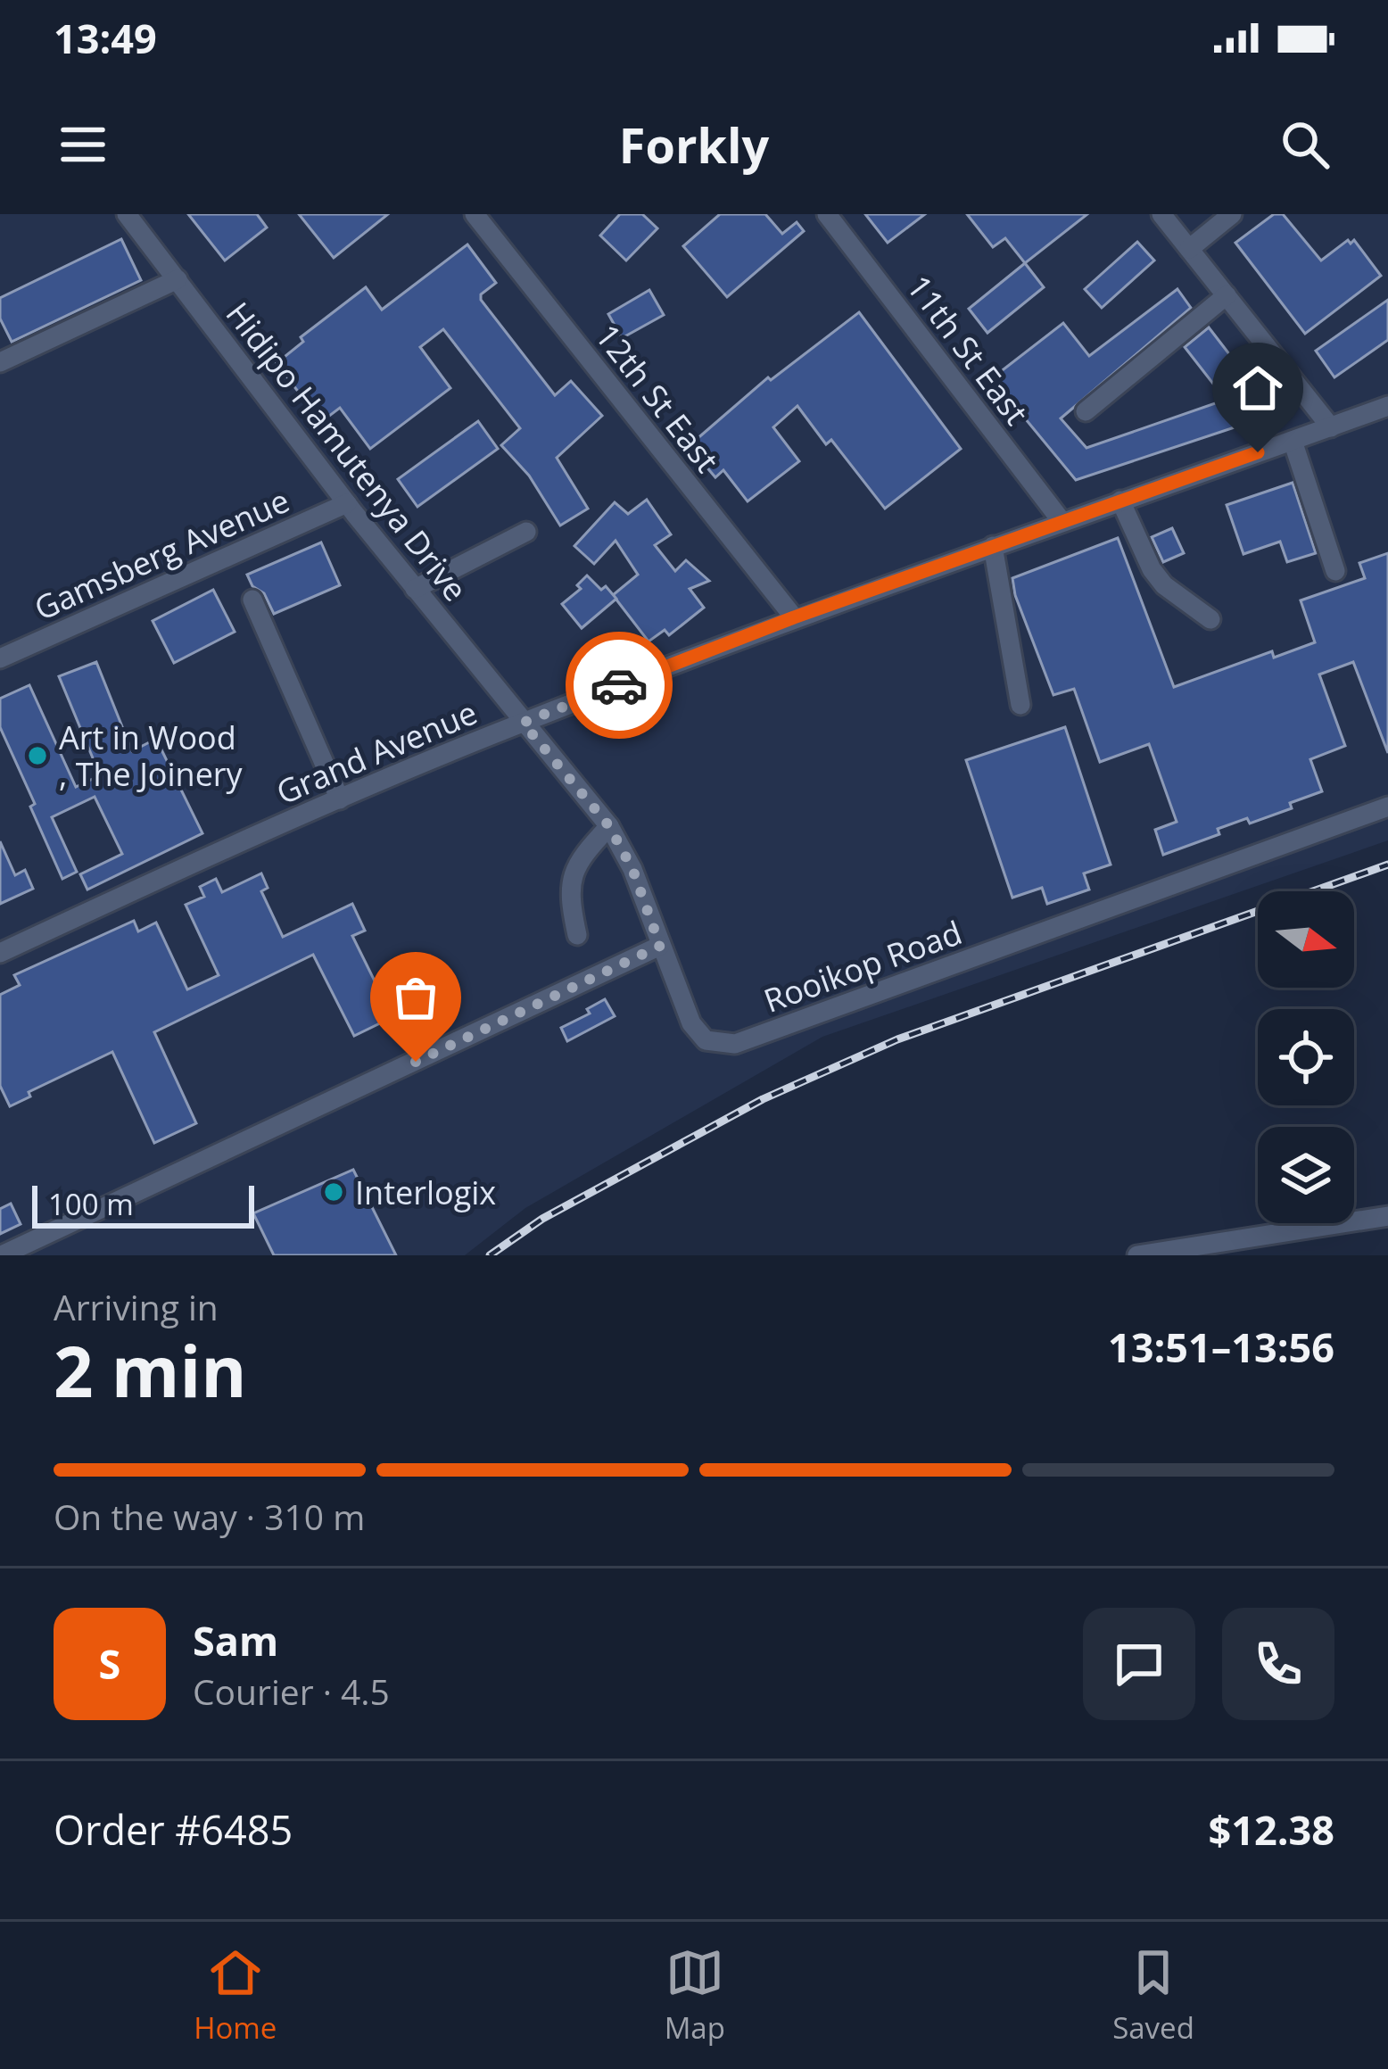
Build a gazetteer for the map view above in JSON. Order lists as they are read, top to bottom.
{
  "streets": {
    "street": [
      "11th St East",
      "12th St East",
      "Hidipo Hamutenya Drive",
      "Gamsberg Avenue",
      "Grand Avenue",
      "Rooikop Road"
    ]
  },
  "crossings": [
    ["11th St East", "Grand Avenue"],
    ["12th St East", "Grand Avenue"],
    ["Hidipo Hamutenya Drive", "Gamsberg Avenue"],
    ["Hidipo Hamutenya Drive", "Grand Avenue"],
    ["Hidipo Hamutenya Drive", "Rooikop Road"],
    ["Grand Avenue", "Rooikop Road"]
  ],
  "places": ["Art in Wood , The Joinery", "Interlogix"],
  "scale_bar": "100 m",
  "north": "right",
  "page": {
    "status": "13:49",
    "header": "Forkly",
    "scale": "100 m",
    "heading": ["2 min", "Arriving in", "13:51–13:56"],
    "panel": [
      "Sam",
      "Courier · 4.5",
      "Order #6485",
      "$12.38"
    ],
    "bar": "On the way · 310 m",
    "round": "S",
    "tabs": ["Home", "Map", "Saved"]
  }
}
